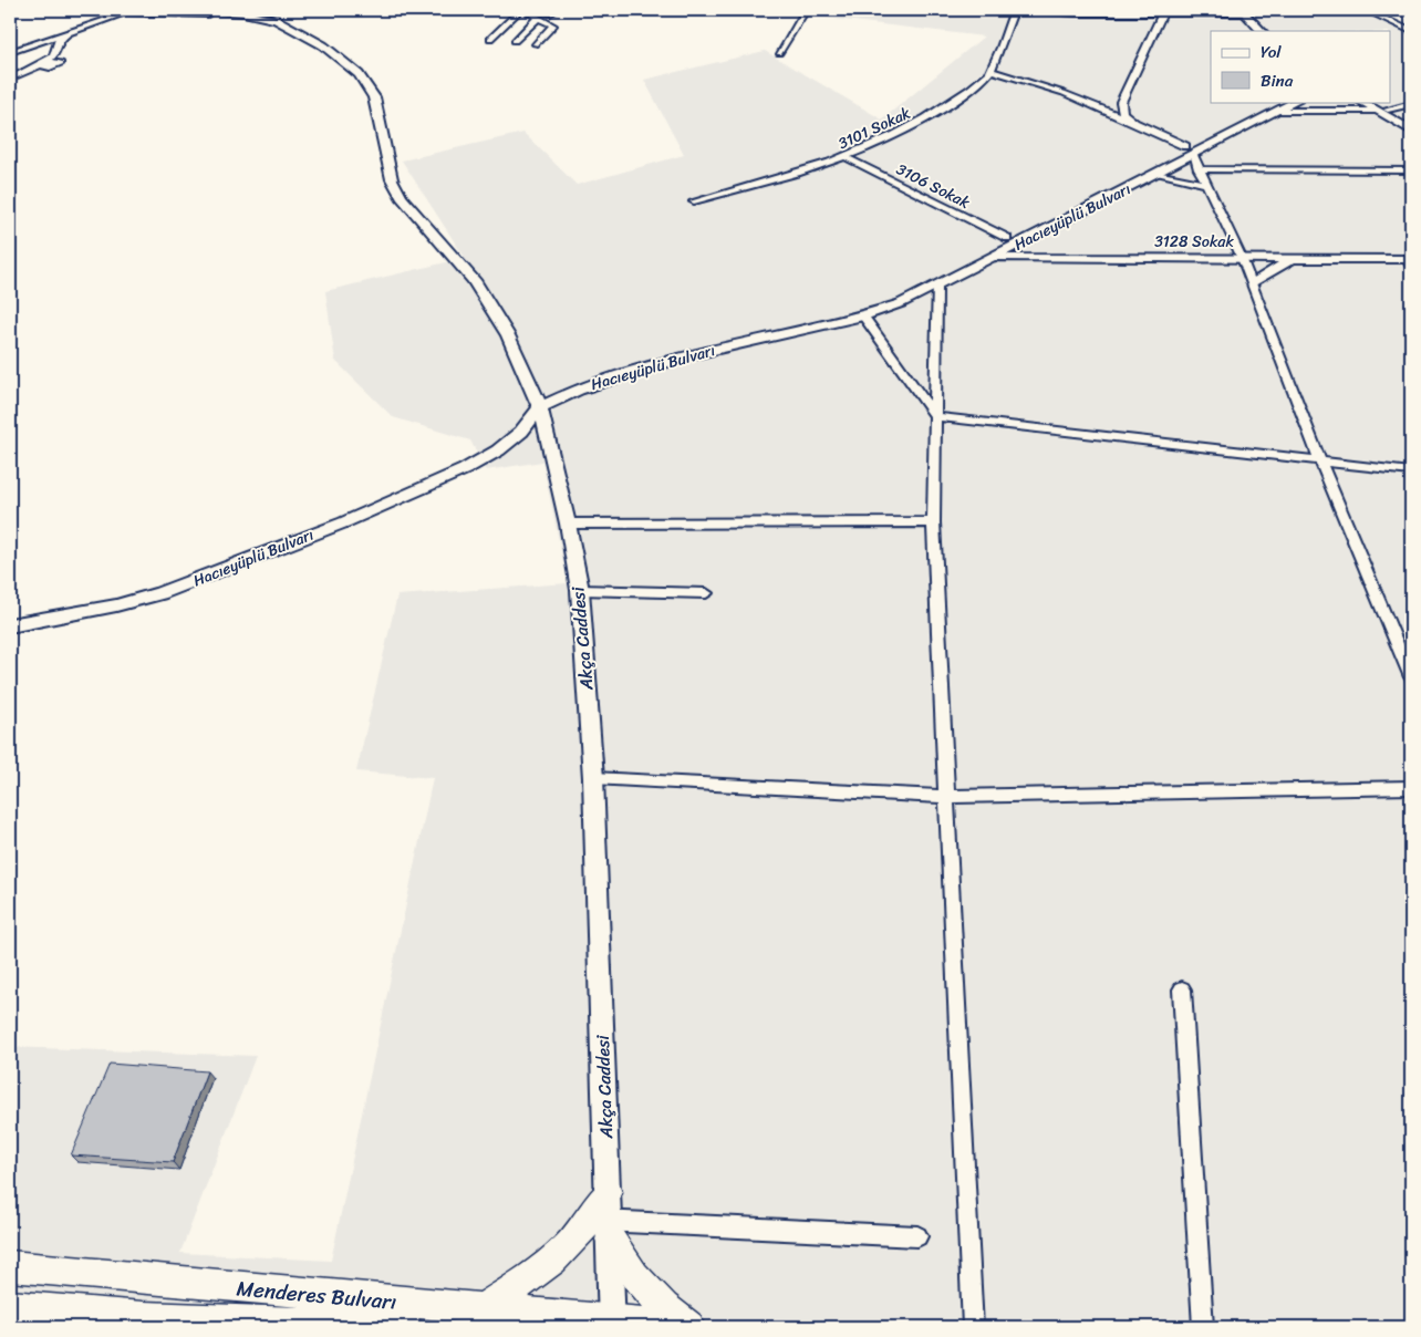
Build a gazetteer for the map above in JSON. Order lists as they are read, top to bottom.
{
  "streets": {
    "main road": ["Menderes Bulvarı"],
    "street": [
      "3101 Sokak",
      "3106 Sokak",
      "Hacıeyüplü Bulvarı",
      "3128 Sokak",
      "Akça Caddesi"
    ]
  },
  "crossings": [
    ["3101 Sokak", "3106 Sokak"],
    ["3106 Sokak", "Hacıeyüplü Bulvarı"],
    ["Hacıeyüplü Bulvarı", "3128 Sokak"],
    ["Hacıeyüplü Bulvarı", "Akça Caddesi"],
    ["Akça Caddesi", "Menderes Bulvarı"]
  ],
  "legend": ["Yol", "Bina"]
}
